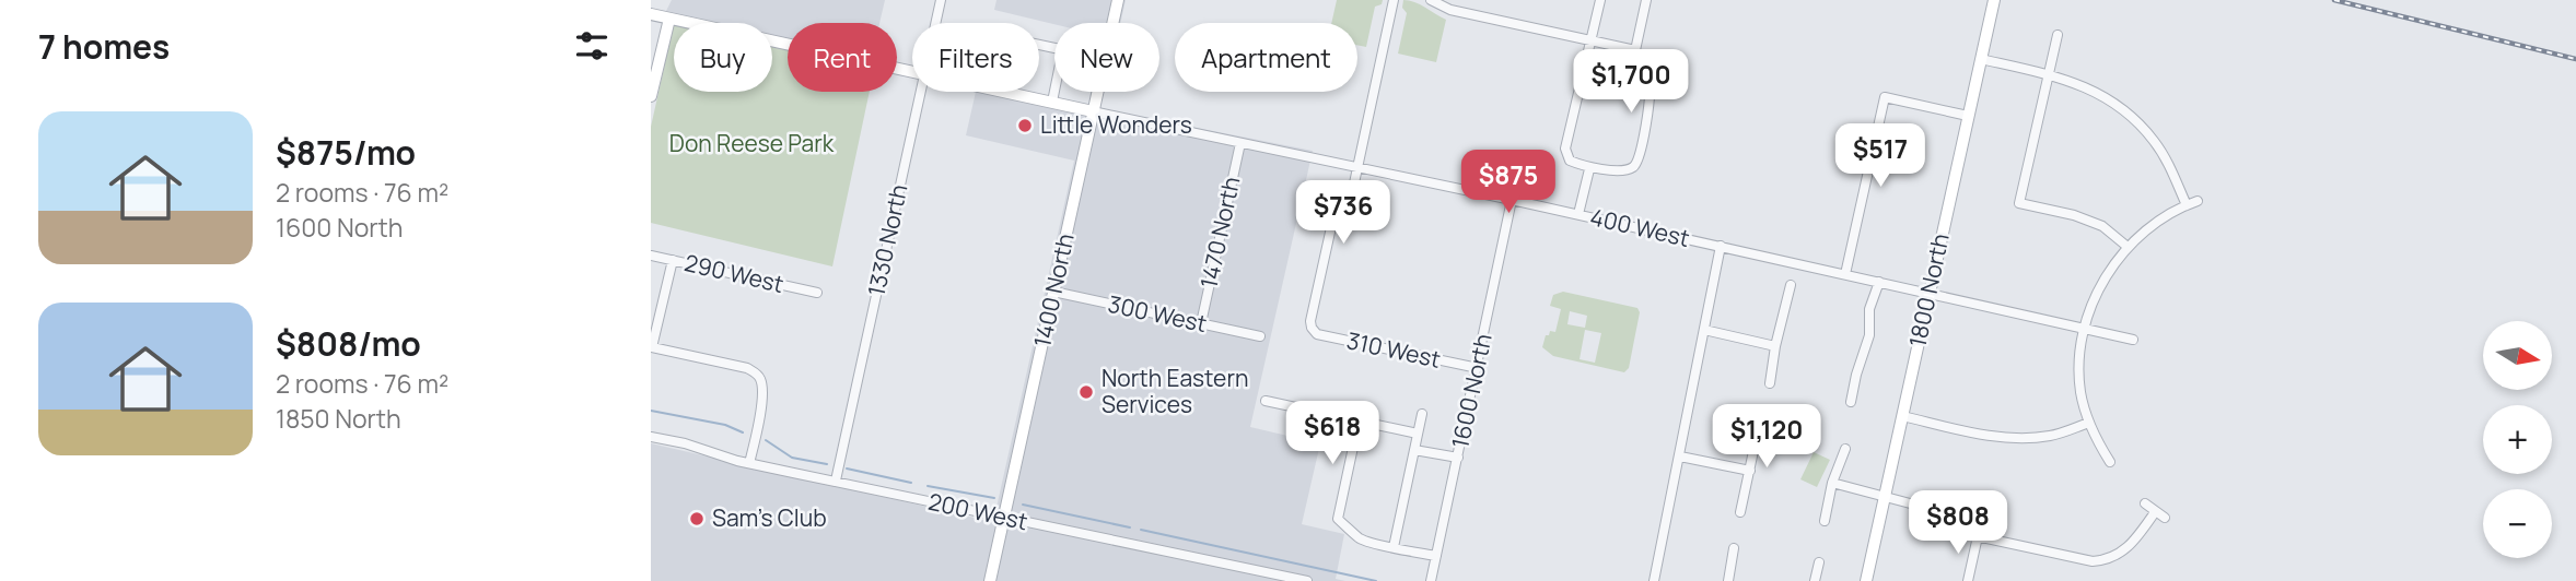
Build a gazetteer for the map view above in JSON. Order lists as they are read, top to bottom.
{
  "streets": {
    "street": [
      "400 West",
      "1470 North",
      "1330 North",
      "290 West",
      "1400 North",
      "1800 North",
      "300 West",
      "310 West",
      "1600 North",
      "200 West"
    ]
  },
  "crossings": [
    ["400 West", "1470 North"],
    ["400 West", "1400 North"],
    ["400 West", "1800 North"],
    ["400 West", "310 West"],
    ["400 West", "1600 North"],
    ["1470 North", "300 West"],
    ["1330 North", "200 West"],
    ["1400 North", "300 West"],
    ["1400 North", "200 West"],
    ["310 West", "1600 North"]
  ],
  "parks": ["Don Reese Park"],
  "places": ["Little Wonders", "North Eastern Services", "Sam's Club"],
  "north": "right",
  "page": {
    "heading": "7 homes",
    "chip": [
      "Buy",
      "Rent",
      "Filters",
      "New",
      "Apartment"
    ],
    "price": [
      "$1,700",
      "$517",
      "$875",
      "$736",
      "$618",
      "$1,120",
      "$808"
    ],
    "list": [
      {
        "name": "$875/mo",
        "note": "2 rooms · 76 m² · 1600 North"
      },
      {
        "name": "$808/mo",
        "note": "2 rooms · 76 m² · 1850 North"
      }
    ],
    "map_buttons": ["+", "−"]
  }
}
